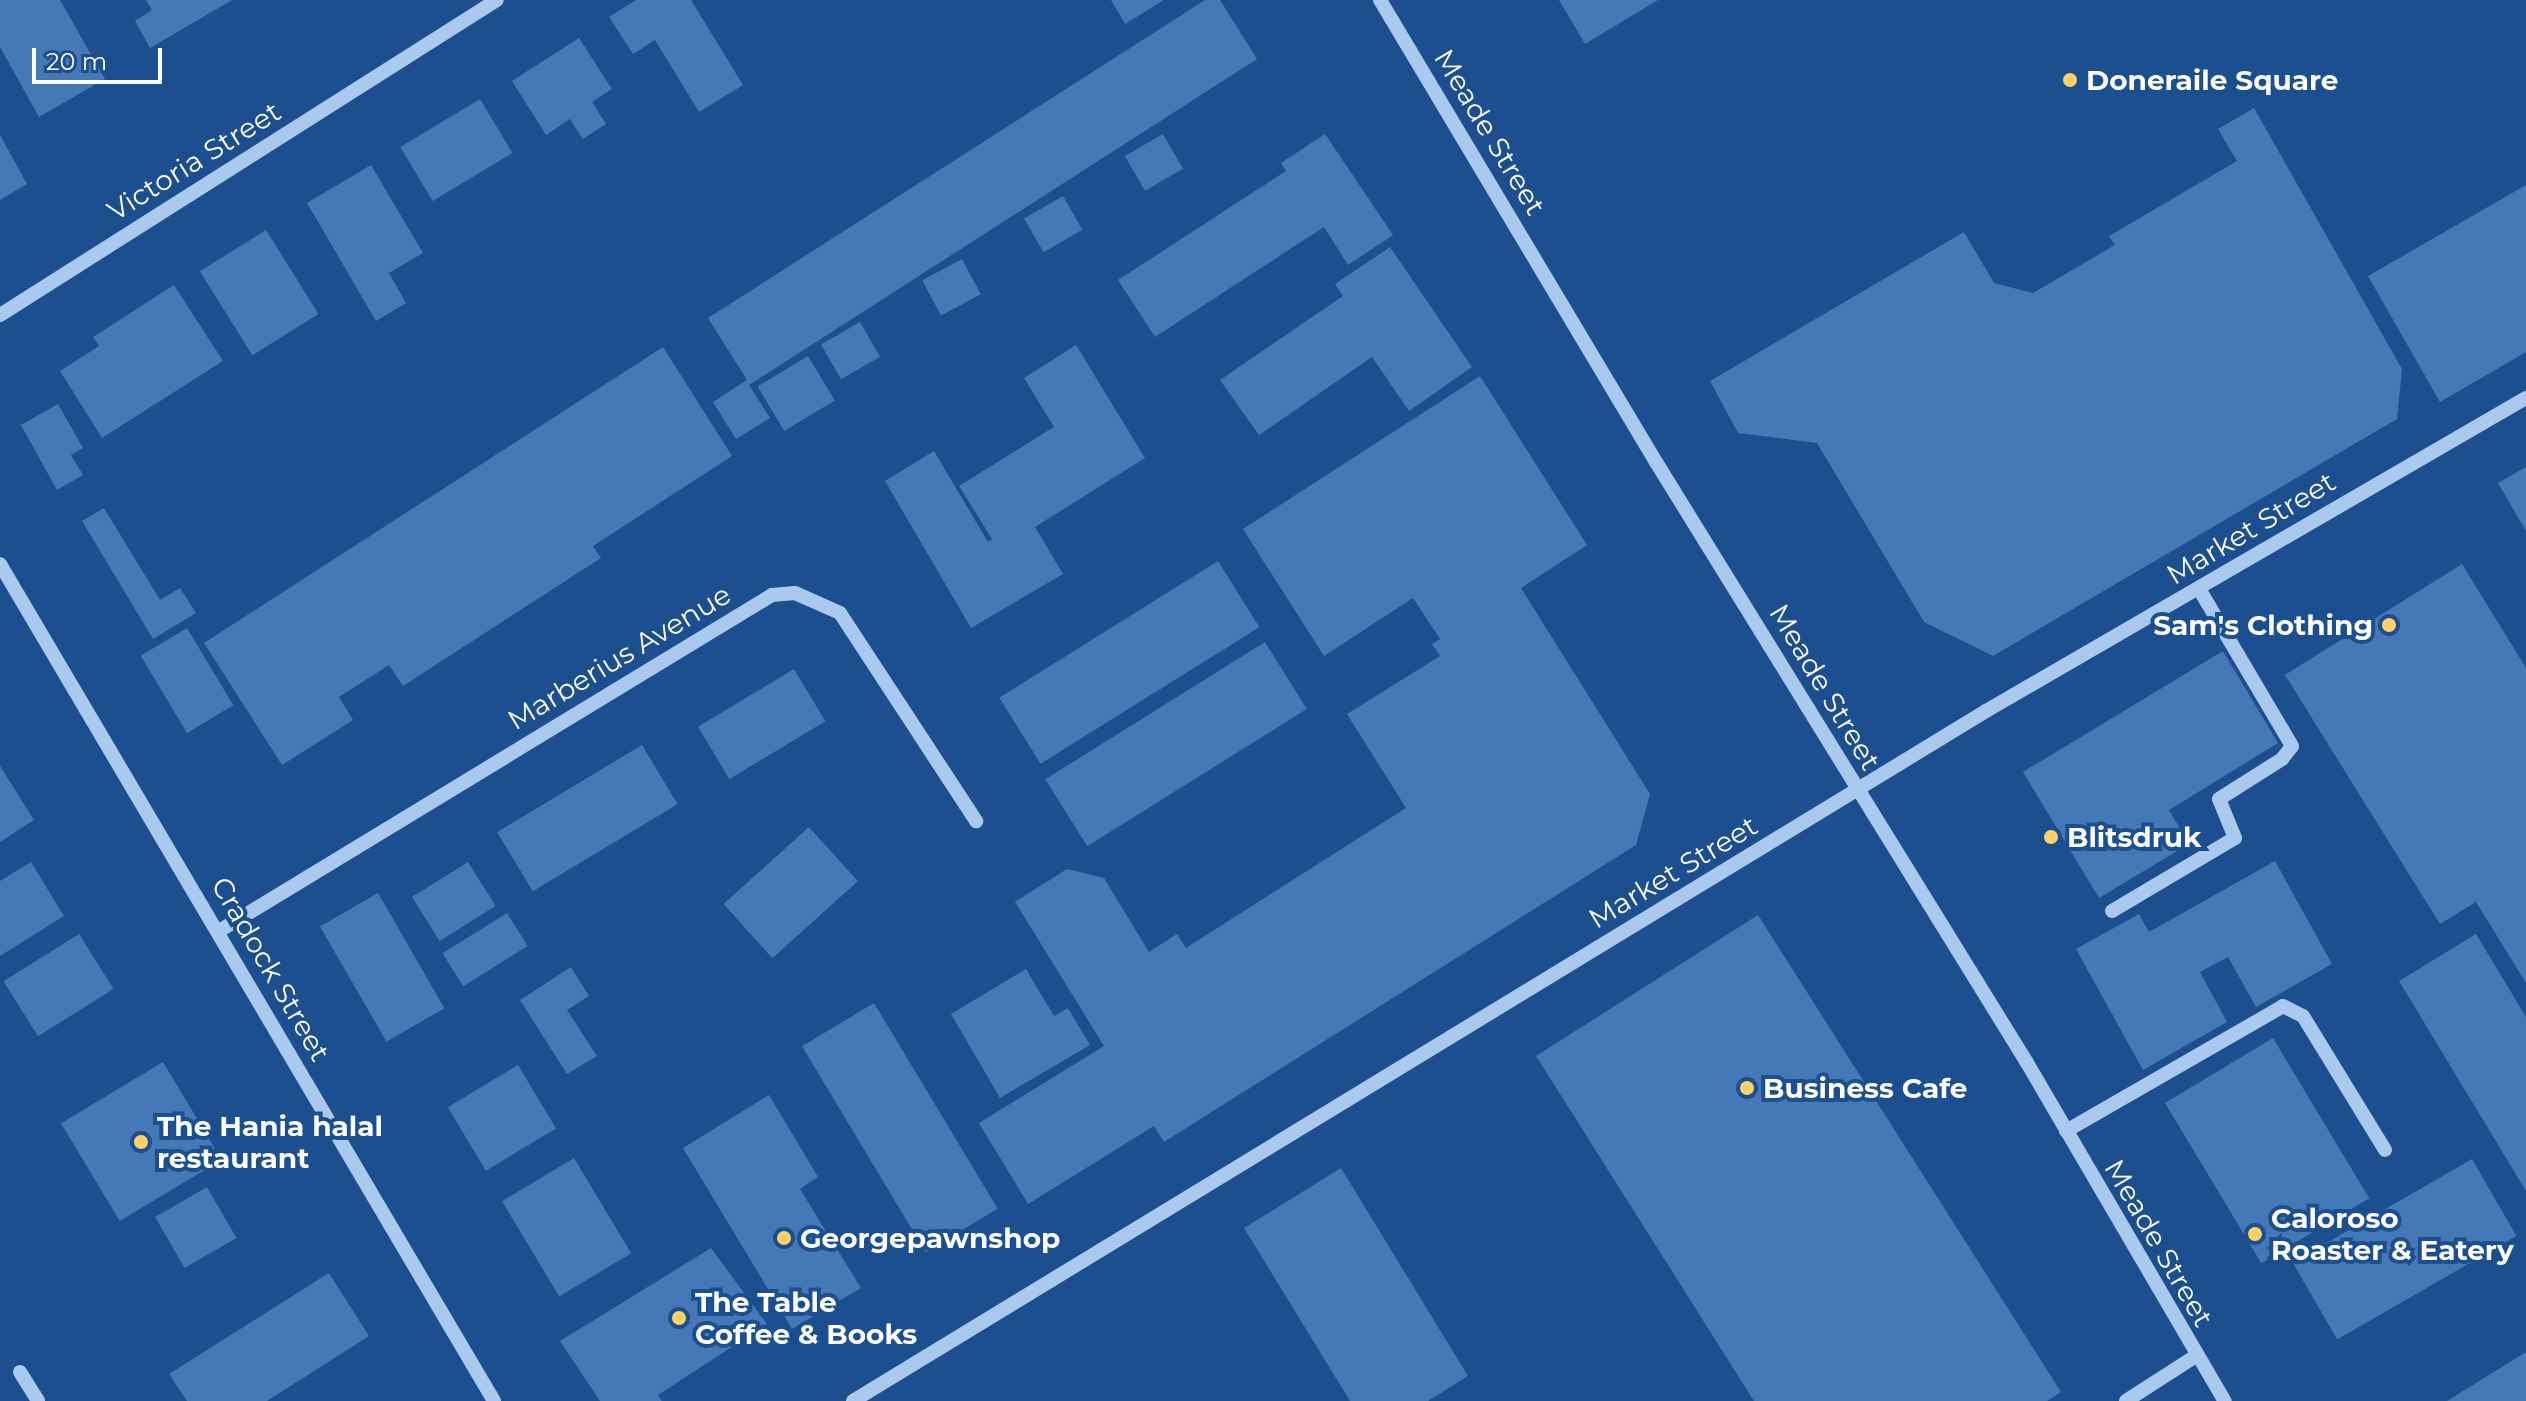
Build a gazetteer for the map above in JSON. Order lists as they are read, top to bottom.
{
  "streets": {
    "street": [
      "Meade Street",
      "Victoria Street",
      "Market Street",
      "Marberius Avenue",
      "Cradock Street"
    ]
  },
  "crossings": [
    ["Meade Street", "Market Street"],
    ["Marberius Avenue", "Cradock Street"]
  ],
  "places": [
    "Doneraile Square",
    "Sam's Clothing",
    "Blitsdruk",
    "Business Cafe",
    "The Hania halal restaurant",
    "Caloroso Roaster & Eatery",
    "Georgepawnshop",
    "The Table Coffee & Books"
  ],
  "scale_bar": "20 m"
}
